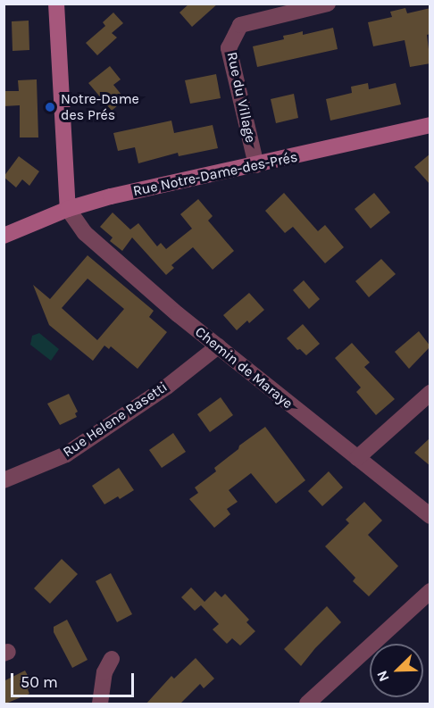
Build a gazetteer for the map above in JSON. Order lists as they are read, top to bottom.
{
  "streets": {
    "street": [
      "Rue du Village",
      "Rue Notre-Dame-des-Prés",
      "Chemin de Maraye",
      "Rue Helene Rasetti"
    ]
  },
  "crossings": [
    ["Rue du Village", "Rue Notre-Dame-des-Prés"],
    ["Rue Notre-Dame-des-Prés", "Chemin de Maraye"],
    ["Chemin de Maraye", "Rue Helene Rasetti"]
  ],
  "places": ["Notre-Dame des Prés"],
  "scale_bar": "50 m",
  "north": "bottom left"
}
